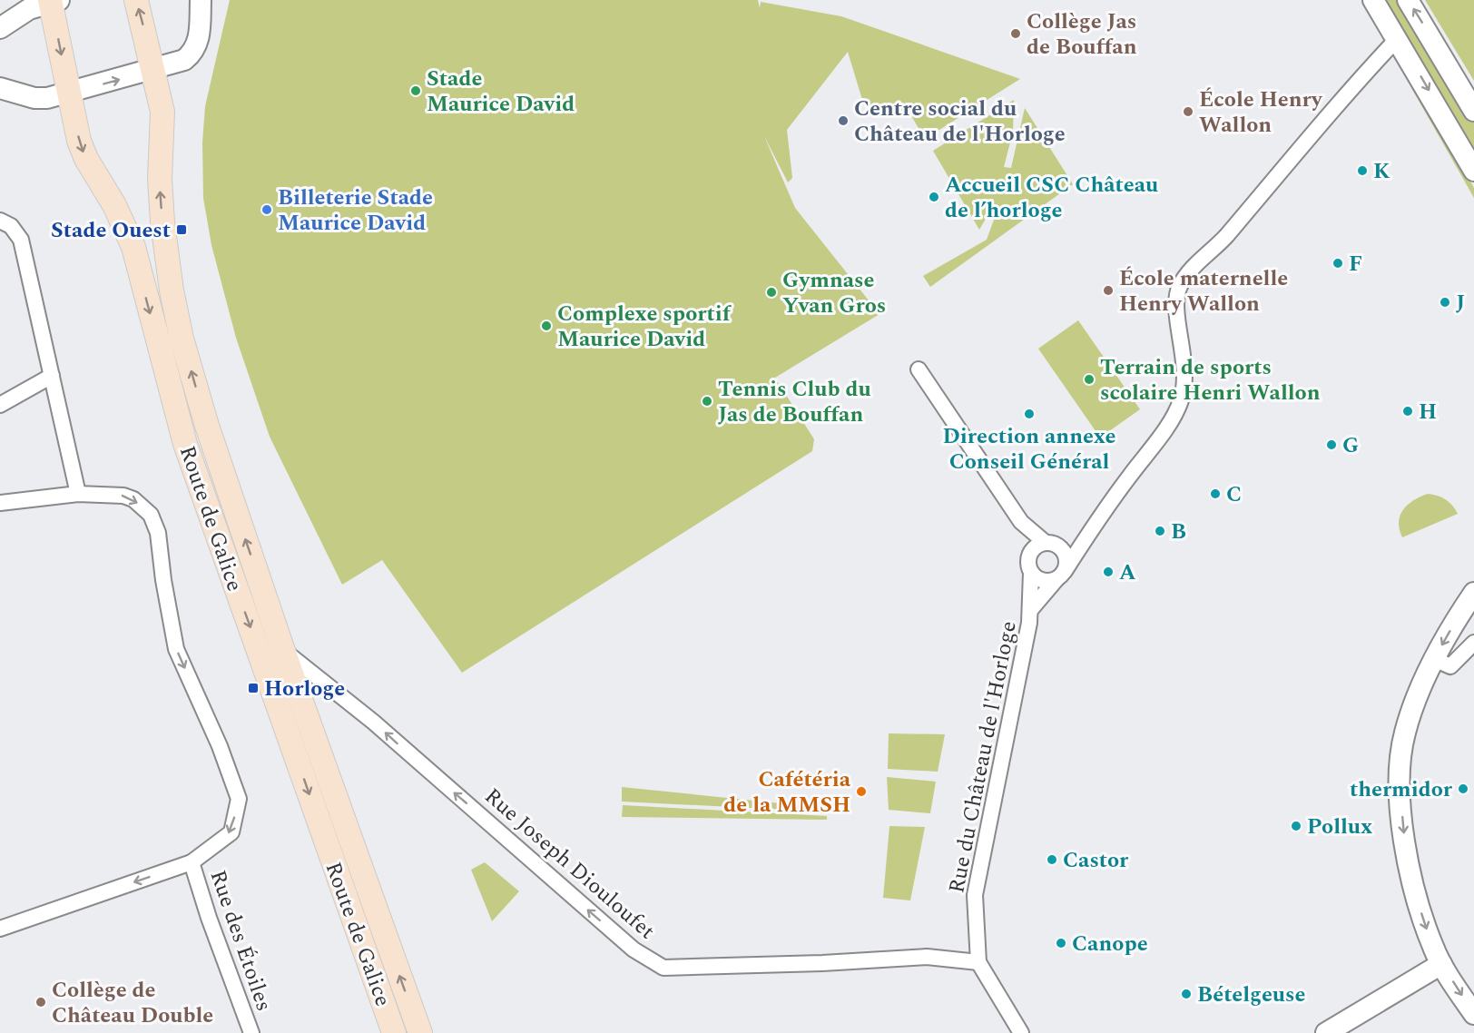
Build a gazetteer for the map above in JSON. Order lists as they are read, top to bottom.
{
  "streets": {
    "main road": ["Route de Galice"],
    "street": ["Rue du Château de l'Horloge", "Rue Joseph Diouloufet", "Rue des Étoiles"]
  },
  "crossings": [
    ["Route de Galice", "Rue Joseph Diouloufet"],
    ["Rue du Château de l'Horloge", "Rue Joseph Diouloufet"]
  ],
  "one_way": ["Rue Joseph Diouloufet"],
  "places": {
    "other": [
      "Collège Jas de Bouffan",
      "Stade Maurice David",
      "École Henry Wallon",
      "Centre social du Château de l'Horloge",
      "K",
      "Accueil CSC Château de l’horloge",
      "Billeterie Stade Maurice David",
      "F",
      "École maternelle Henry Wallon",
      "Gymnase Yvan Gros",
      "J",
      "Complexe sportif Maurice David",
      "Terrain de sports scolaire Henri Wallon",
      "Tennis Club du Jas de Bouffan",
      "H",
      "Direction annexe Conseil Général",
      "G",
      "C",
      "B",
      "A",
      "thermidor",
      "Cafétéria de la MMSH",
      "Pollux",
      "Castor",
      "Canope",
      "Bételgeuse",
      "Collège de Château Double"
    ],
    "transit": ["Stade Ouest", "Horloge"]
  }
}
